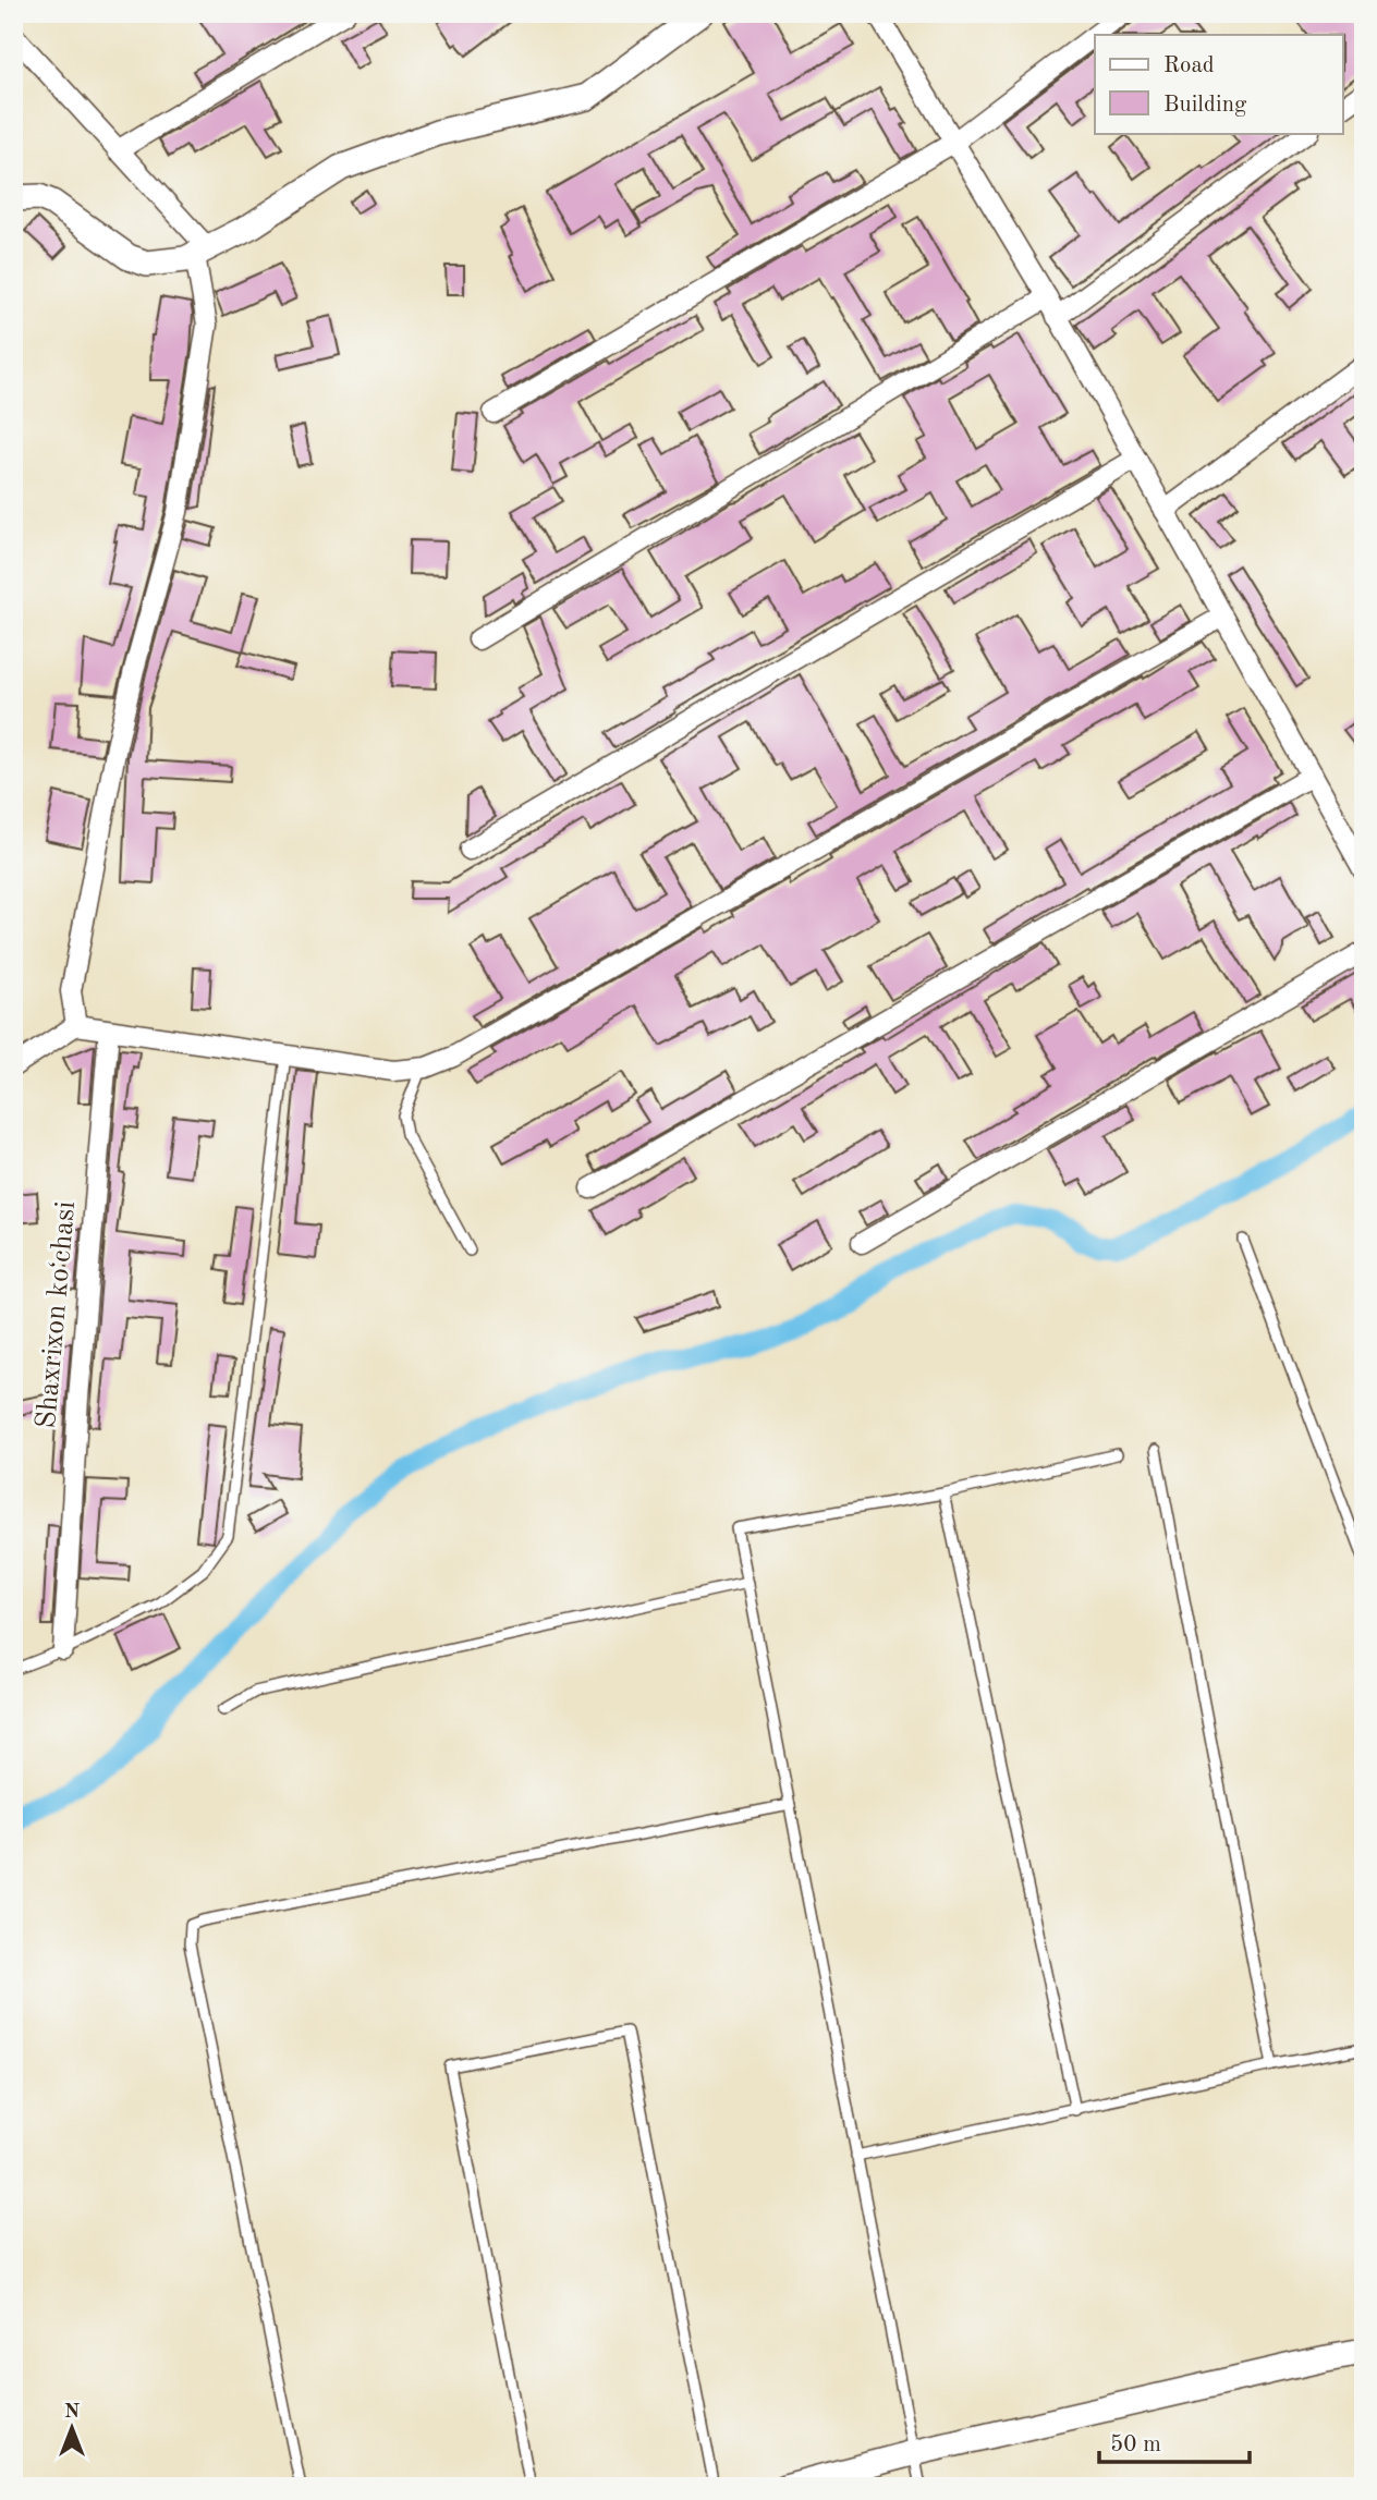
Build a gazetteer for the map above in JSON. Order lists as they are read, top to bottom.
{
  "streets": {
    "street": ["Shaxrixon koʻchasi"]
  },
  "legend": ["Road", "Building"],
  "scale_bar": "50 m",
  "north": "top"
}
